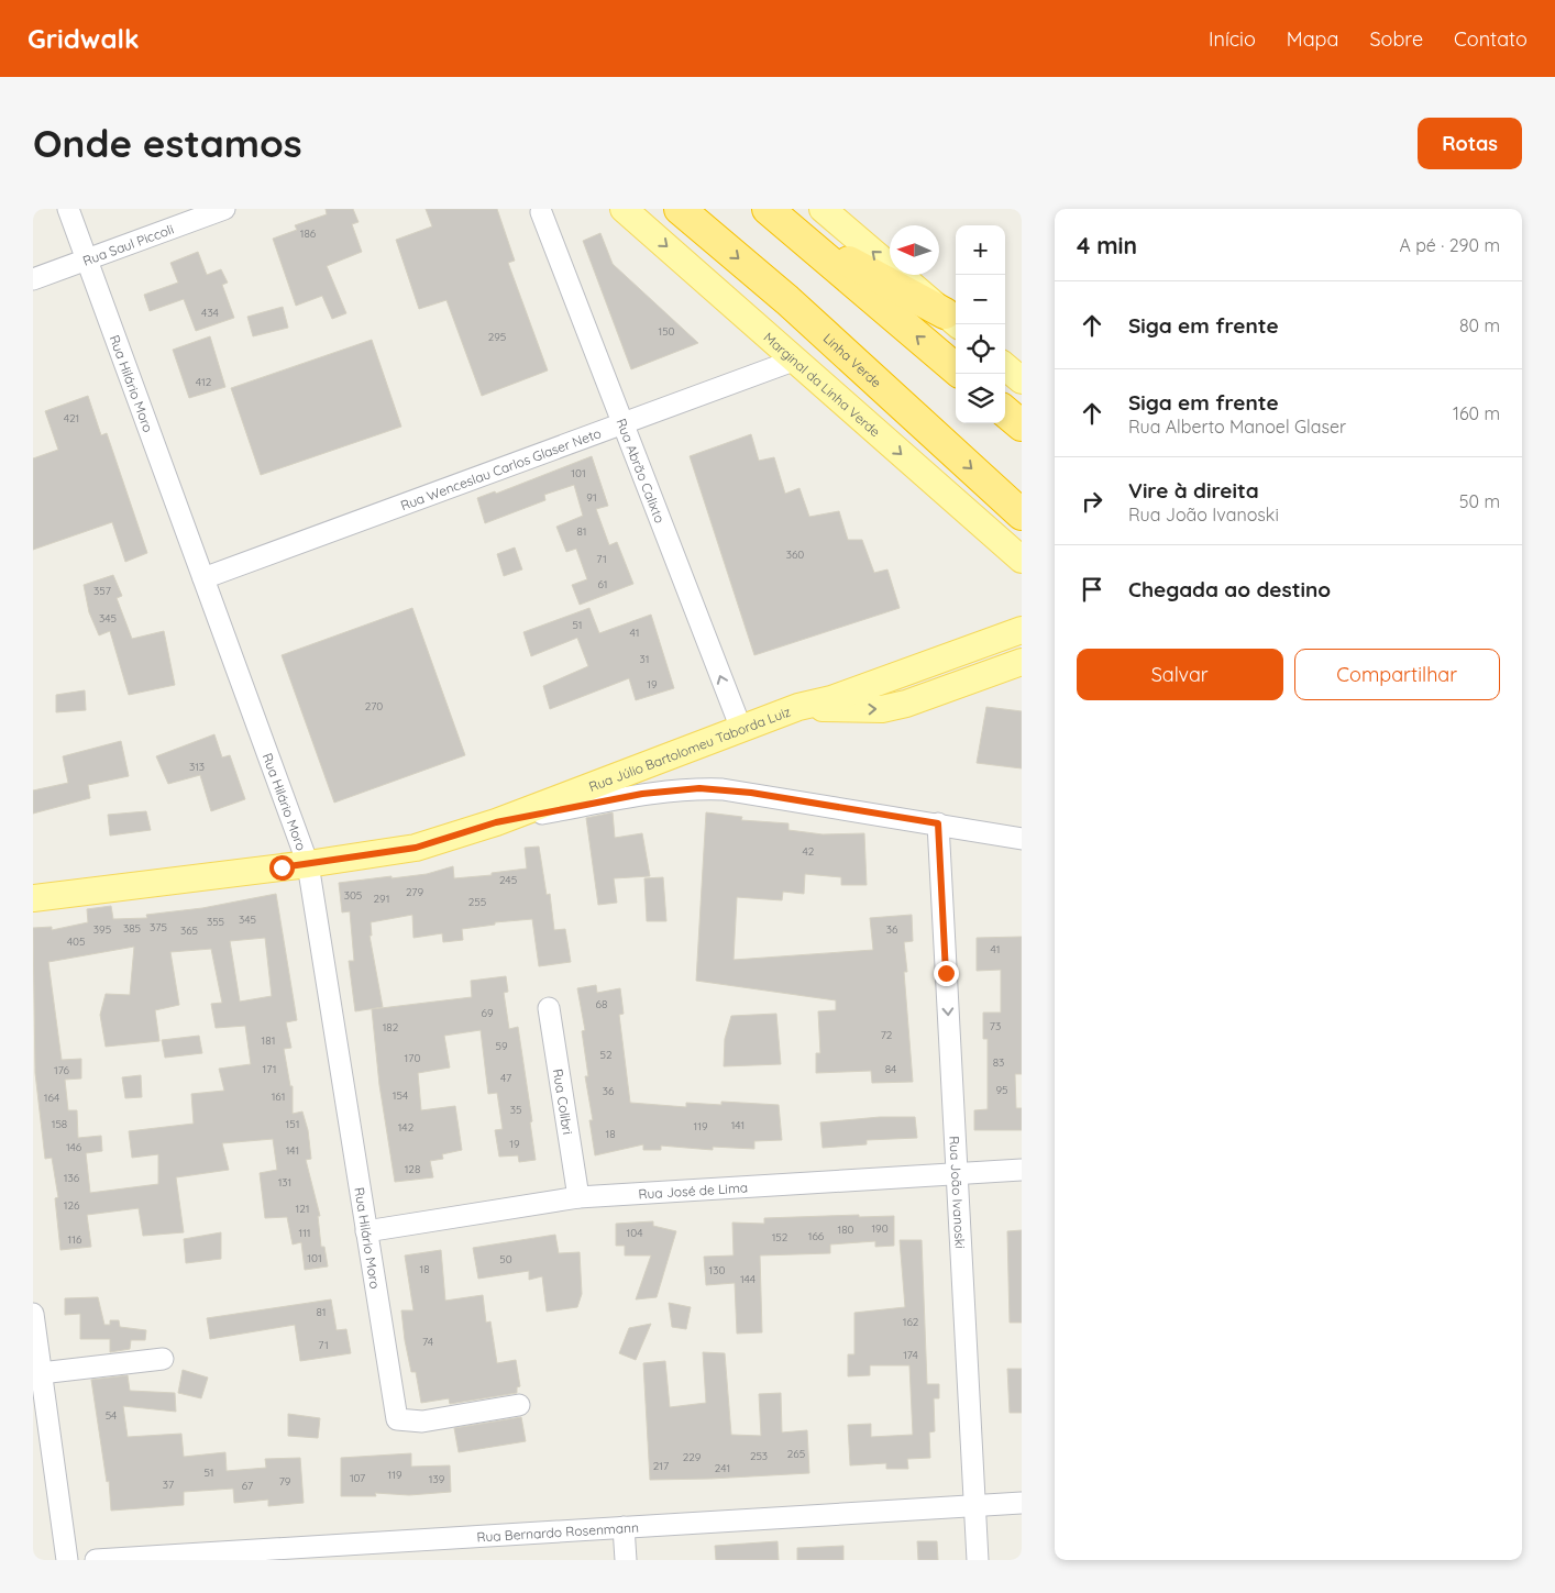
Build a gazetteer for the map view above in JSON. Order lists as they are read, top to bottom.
{
  "streets": {
    "highway": ["Linha Verde"],
    "main road": ["Marginal da Linha Verde", "Rua Júlio Bartolomeu Taborda Luiz"],
    "street": [
      "Rua Saul Piccoli",
      "Rua Hilário Moro",
      "Rua Wenceslau Carlos Glaser Neto",
      "Rua Abrão Calixto",
      "Rua Colibri",
      "Rua José de Lima",
      "Rua João Ivanoski",
      "Rua Bernardo Rosenmann"
    ]
  },
  "crossings": [
    ["Rua Saul Piccoli", "Rua Hilário Moro"],
    ["Rua Hilário Moro", "Rua Wenceslau Carlos Glaser Neto"],
    ["Rua Hilário Moro", "Rua Júlio Bartolomeu Taborda Luiz"],
    ["Rua Hilário Moro", "Rua José de Lima"],
    ["Marginal da Linha Verde", "Rua Wenceslau Carlos Glaser Neto"],
    ["Rua Wenceslau Carlos Glaser Neto", "Rua Abrão Calixto"],
    ["Rua Abrão Calixto", "Rua Júlio Bartolomeu Taborda Luiz"],
    ["Rua Colibri", "Rua José de Lima"],
    ["Rua José de Lima", "Rua João Ivanoski"],
    ["Rua João Ivanoski", "Rua Bernardo Rosenmann"]
  ],
  "one_way": ["Rua Abrão Calixto", "Rua João Ivanoski"],
  "house_numbers": [
    "186",
    "434",
    "150",
    "295",
    "412",
    "421",
    "101",
    "91",
    "81",
    "360",
    "71",
    "61",
    "357",
    "345",
    "51",
    "41",
    "31",
    "19",
    "270",
    "313",
    "42",
    "245",
    "279",
    "305",
    "291",
    "255",
    "345",
    "355",
    "375",
    "385",
    "395",
    "36",
    "365",
    "405",
    "41",
    "68",
    "69",
    "73",
    "182",
    "72",
    "181",
    "59",
    "52",
    "170",
    "83",
    "171",
    "84",
    "176",
    "47",
    "95",
    "36",
    "154",
    "161",
    "164",
    "35",
    "158",
    "151",
    "141",
    "119",
    "142",
    "18",
    "19",
    "146",
    "141",
    "128",
    "136",
    "131",
    "126",
    "121",
    "190",
    "180",
    "111",
    "104",
    "166",
    "152",
    "116",
    "101",
    "50",
    "18",
    "130",
    "144",
    "81",
    "162",
    "74",
    "71",
    "174",
    "54",
    "265",
    "253",
    "229",
    "217",
    "241",
    "51",
    "119",
    "107",
    "139",
    "79",
    "37",
    "67"
  ],
  "north": "left",
  "page": {
    "header": "Gridwalk",
    "nav": [
      "Início",
      "Mapa",
      "Sobre",
      "Contato"
    ],
    "buttons": [
      "Rotas",
      ["Salvar", "Compartilhar"]
    ],
    "title": "Onde estamos",
    "heading": ["4 min", "A pé · 290 m"],
    "map_buttons": ["+", "−"],
    "list": [
      ["Siga em frente", "80 m"],
      ["Siga em frente", "Rua Alberto Manoel Glaser", "160 m"],
      ["Vire à direita", "Rua João Ivanoski", "50 m"],
      "Chegada ao destino"
    ]
  }
}
